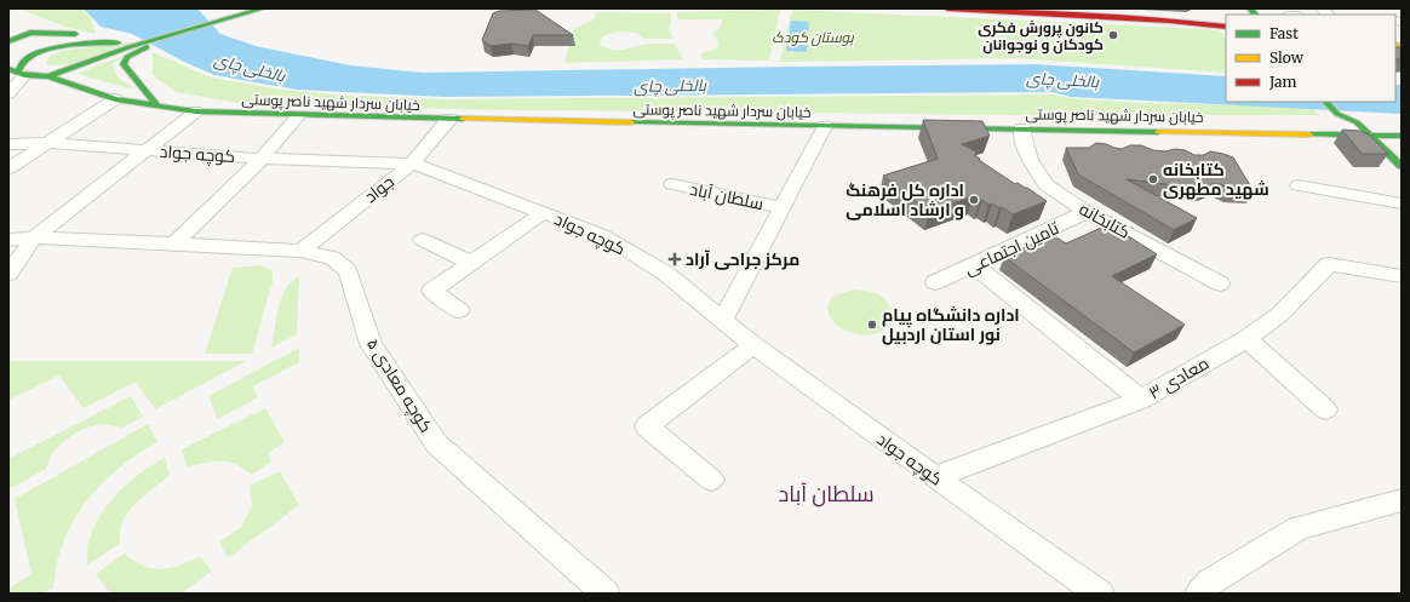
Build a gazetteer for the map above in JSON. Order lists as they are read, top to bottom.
{
  "streets": {
    "main road": ["خیابان سردار شهید ناصر پوستی"],
    "street": [
      "کوچه جواد",
      "جواد",
      "سلطان آباد",
      "کتابخانه",
      "تامین اجتماعی",
      "معادی ۳",
      "کوچه معادی ۵"
    ]
  },
  "crossings": [
    ["خیابان سردار شهید ناصر پوستی", "جواد"],
    ["خیابان سردار شهید ناصر پوستی", "سلطان آباد"],
    ["خیابان سردار شهید ناصر پوستی", "کتابخانه"],
    ["کوچه جواد", "جواد"],
    ["کوچه جواد", "سلطان آباد"],
    ["کوچه جواد", "معادی ۳"],
    ["جواد", "کوچه معادی ۵"],
    ["کتابخانه", "تامین اجتماعی"]
  ],
  "districts": ["سلطان آباد"],
  "water": ["بالخلی چای"],
  "parks": ["بوستان کودک"],
  "places": {
    "other": [
      "کانون پرورش فکری کودکان و نوجوانان",
      "کتابخانه شهید مطهری",
      "اداره کل فرهنگ و ارشاد اسلامی",
      "اداره دانشگاه پیام نور استان اردبیل"
    ],
    "health": ["مرکز جراحی آراد"]
  },
  "legend": ["Fast", "Slow", "Jam"]
}
